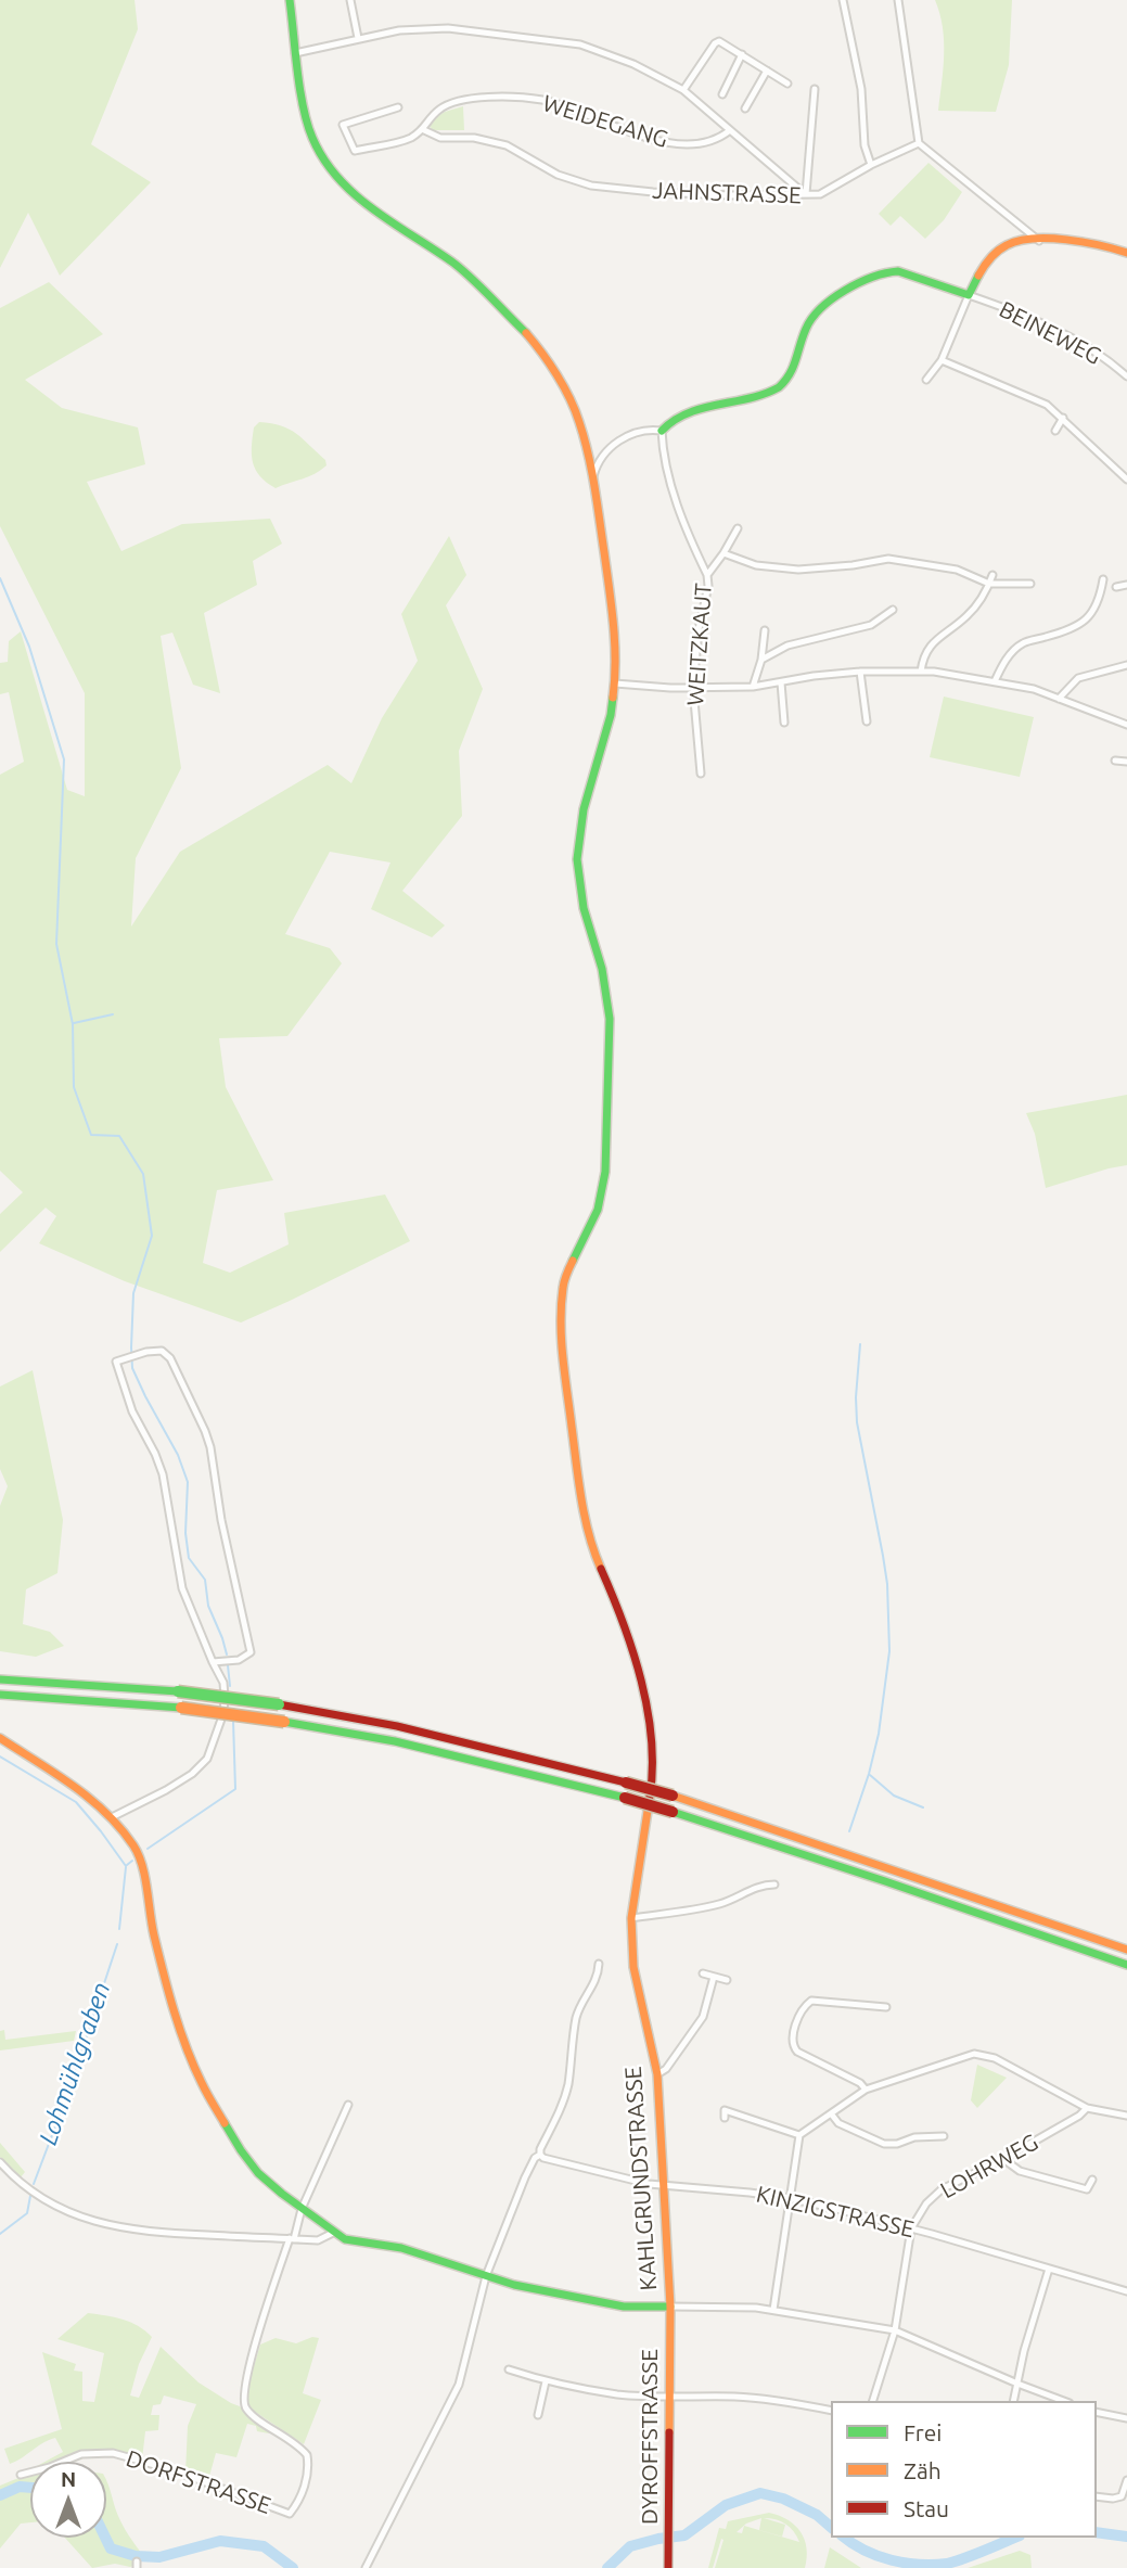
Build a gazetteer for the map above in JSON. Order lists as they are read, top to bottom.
{
  "streets": {
    "main road": ["KAHLGRUNDSTRASSE", "DYROFFSTRASSE"],
    "street": [
      "WEIDEGANG",
      "JAHNSTRASSE",
      "BEINEWEG",
      "WEITZKAUT",
      "LOHRWEG",
      "KINZIGSTRASSE",
      "DORFSTRASSE"
    ]
  },
  "crossings": [
    ["WEIDEGANG", "JAHNSTRASSE"],
    ["LOHRWEG", "KINZIGSTRASSE"],
    ["KAHLGRUNDSTRASSE", "KINZIGSTRASSE"],
    ["KAHLGRUNDSTRASSE", "DYROFFSTRASSE"]
  ],
  "water": ["Lohmühlgraben"],
  "legend": ["Frei", "Zäh", "Stau"],
  "north": "top"
}
